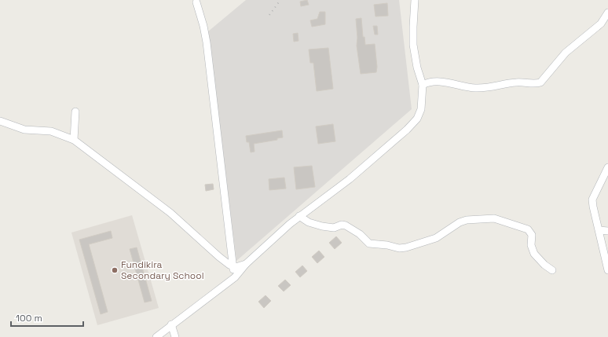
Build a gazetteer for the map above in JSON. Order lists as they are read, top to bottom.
{
  "places": ["Fundikira Secondary School"],
  "scale_bar": "100 m"
}
